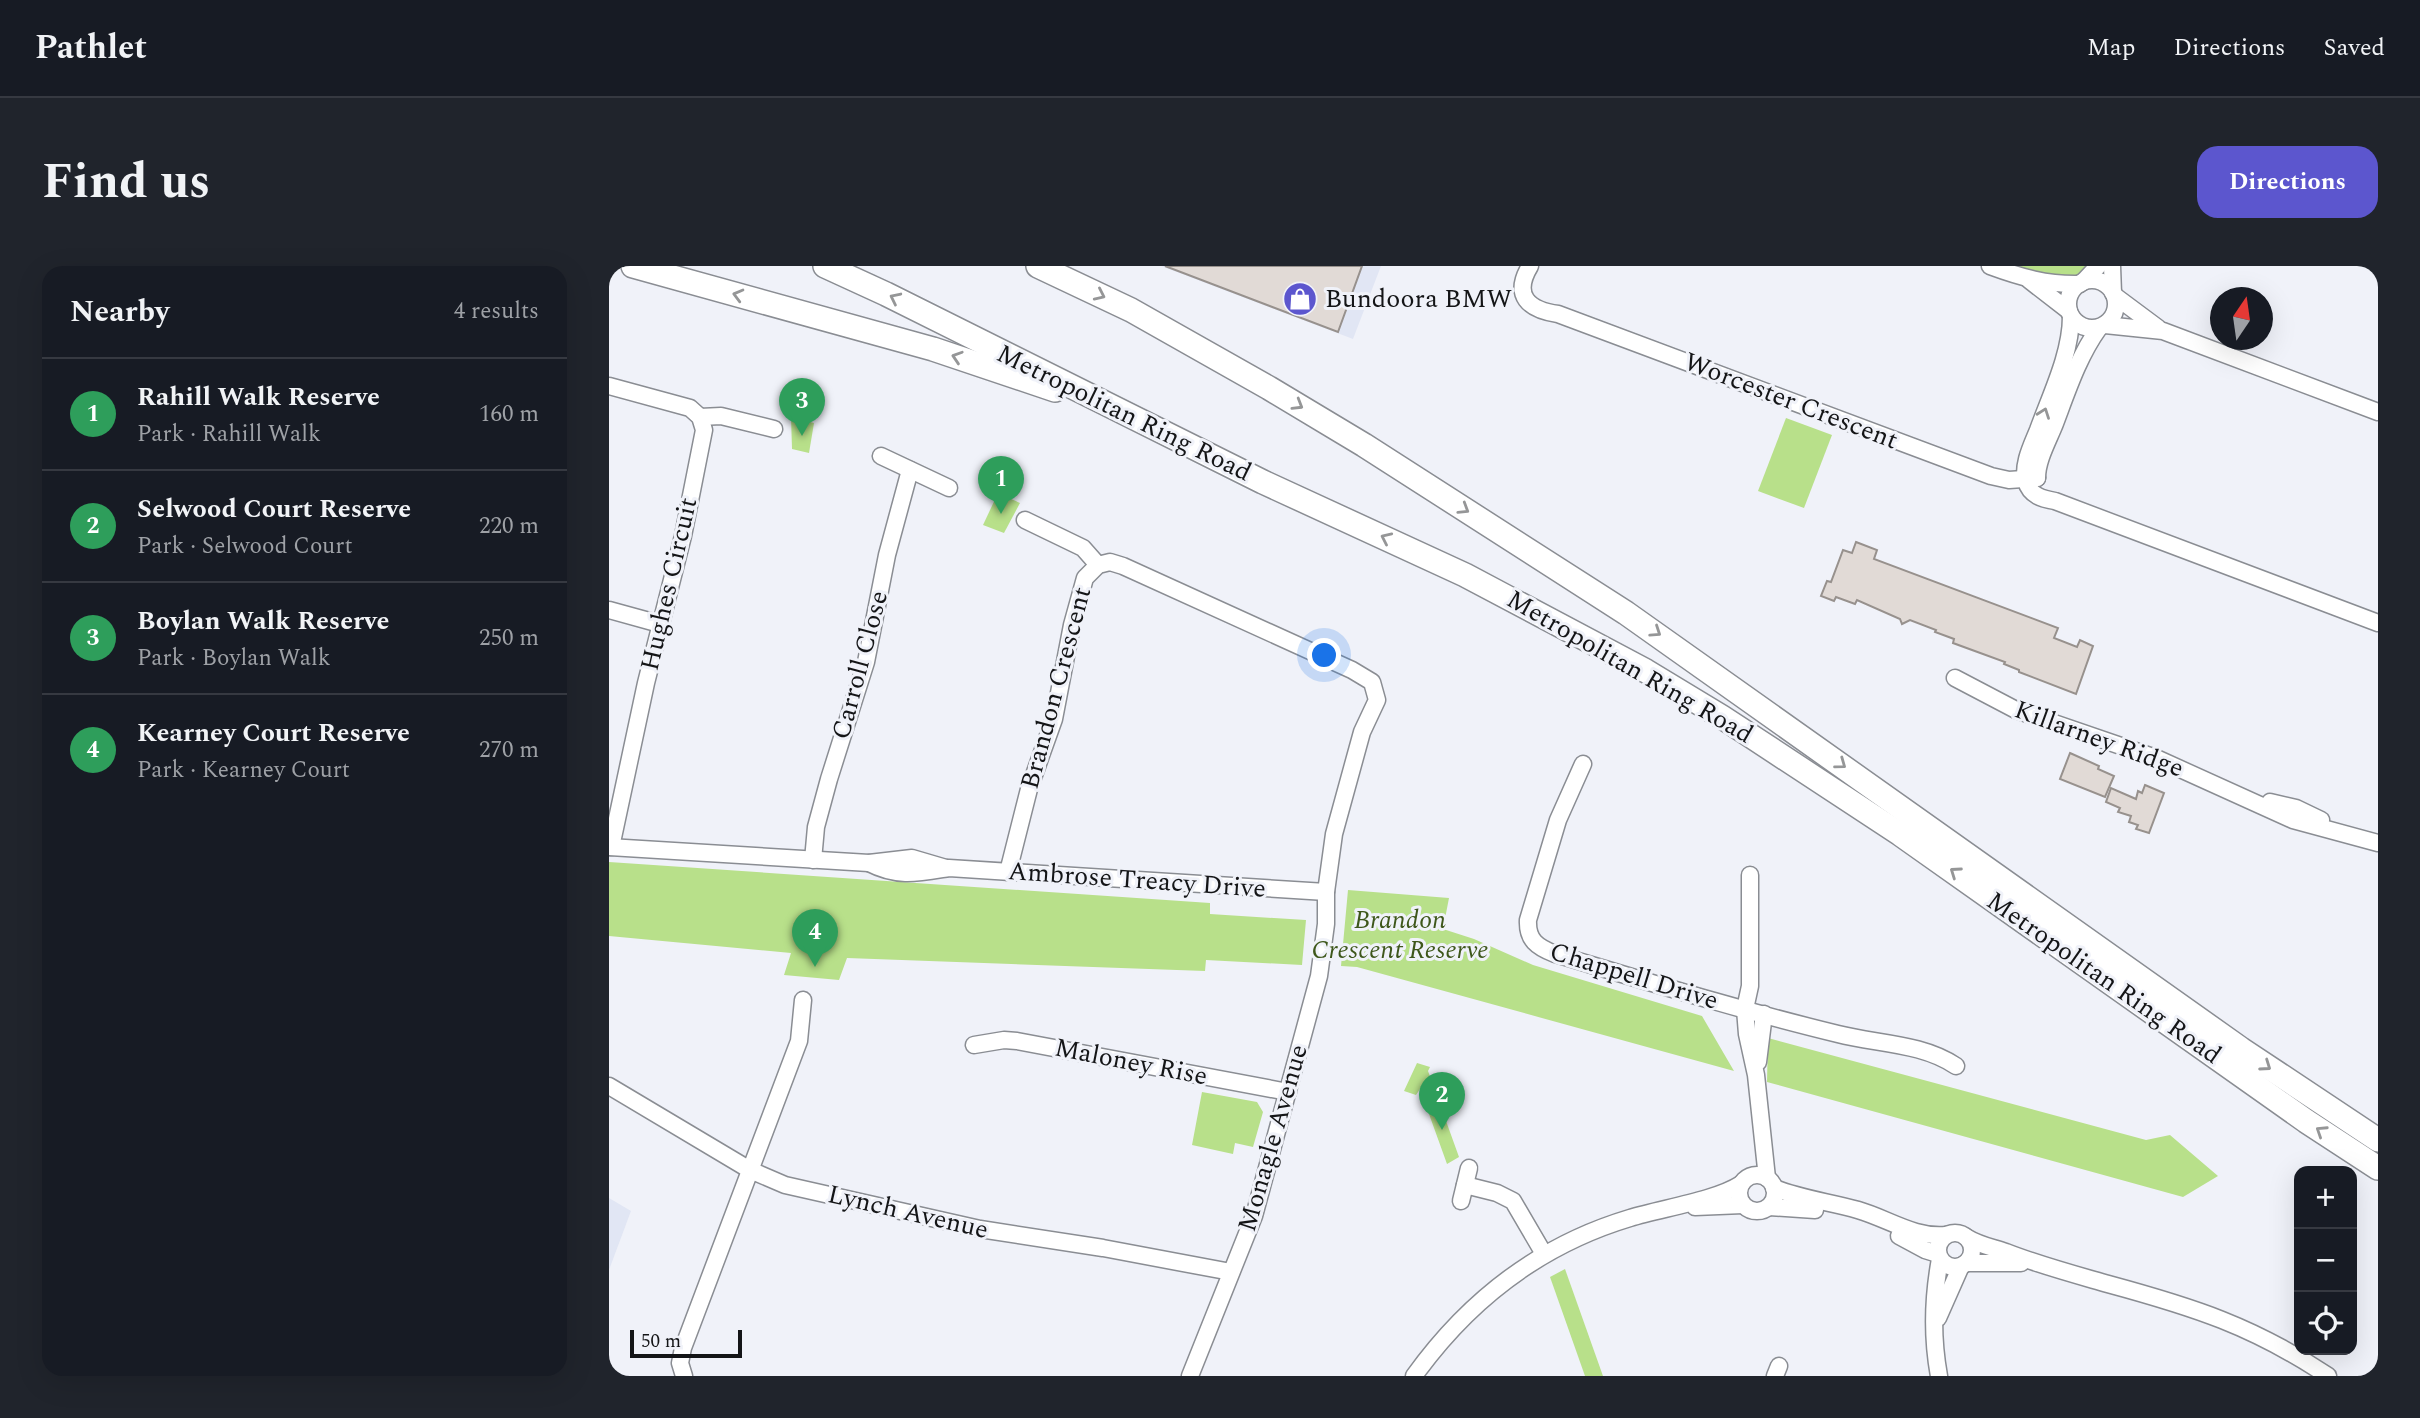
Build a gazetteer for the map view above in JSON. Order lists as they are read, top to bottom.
{
  "streets": {
    "highway": ["Metropolitan Ring Road"],
    "street": [
      "Worcester Crescent",
      "Hughes Circuit",
      "Carroll Close",
      "Brandon Crescent",
      "Killarney Ridge",
      "Ambrose Treacy Drive",
      "Chappell Drive",
      "Maloney Rise",
      "Monagle Avenue",
      "Lynch Avenue"
    ]
  },
  "crossings": [
    ["Hughes Circuit", "Ambrose Treacy Drive"],
    ["Carroll Close", "Ambrose Treacy Drive"],
    ["Brandon Crescent", "Ambrose Treacy Drive"],
    ["Brandon Crescent", "Monagle Avenue"],
    ["Ambrose Treacy Drive", "Monagle Avenue"],
    ["Maloney Rise", "Monagle Avenue"],
    ["Monagle Avenue", "Lynch Avenue"]
  ],
  "parks": ["Brandon Crescent Reserve"],
  "places": {
    "shop": ["Bundoora BMW"]
  },
  "scale_bar": "50 m",
  "north": "top",
  "page": {
    "header": "Pathlet",
    "nav": ["Map", "Directions", "Saved"],
    "title": "Find us",
    "buttons": "Directions",
    "heading": ["Nearby", "4 results"],
    "list": [
      {
        "mark": "1",
        "name": "Rahill Walk Reserve",
        "note": "Park · Rahill Walk",
        "value": "160 m"
      },
      {
        "mark": "2",
        "name": "Selwood Court Reserve",
        "note": "Park · Selwood Court",
        "value": "220 m"
      },
      {
        "mark": "3",
        "name": "Boylan Walk Reserve",
        "note": "Park · Boylan Walk",
        "value": "250 m"
      },
      {
        "mark": "4",
        "name": "Kearney Court Reserve",
        "note": "Park · Kearney Court",
        "value": "270 m"
      }
    ],
    "pins": [
      "3",
      "1",
      "4",
      "2"
    ],
    "map_buttons": ["+", "−"],
    "scale": "50 m"
  }
}
